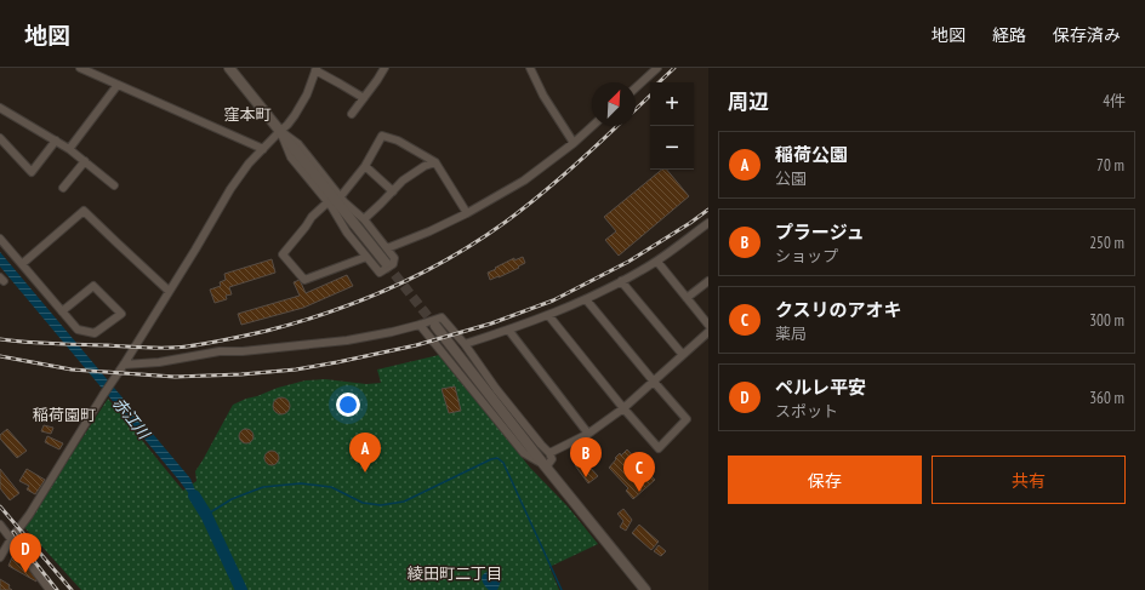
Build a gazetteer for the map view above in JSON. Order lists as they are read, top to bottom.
{
  "districts": ["窪本町", "稲荷園町", "綾田町二丁目"],
  "water": ["赤江川"],
  "north": "top right",
  "page": {
    "header": "地図",
    "nav": ["地図", "経路", "保存済み"],
    "heading": ["周辺", "4件"],
    "map_buttons": ["+", "−"],
    "list": [
      {
        "mark": "A",
        "name": "稲荷公園",
        "note": "公園",
        "value": "70 m"
      },
      {
        "mark": "B",
        "name": "プラージュ",
        "note": "ショップ",
        "value": "250 m"
      },
      {
        "mark": "C",
        "name": "クスリのアオキ",
        "note": "薬局",
        "value": "300 m"
      },
      {
        "mark": "D",
        "name": "ペルレ平安",
        "note": "スポット",
        "value": "360 m"
      }
    ],
    "pins": [
      "A",
      "B",
      "C",
      "D"
    ],
    "buttons": ["保存", "共有"]
  }
}
